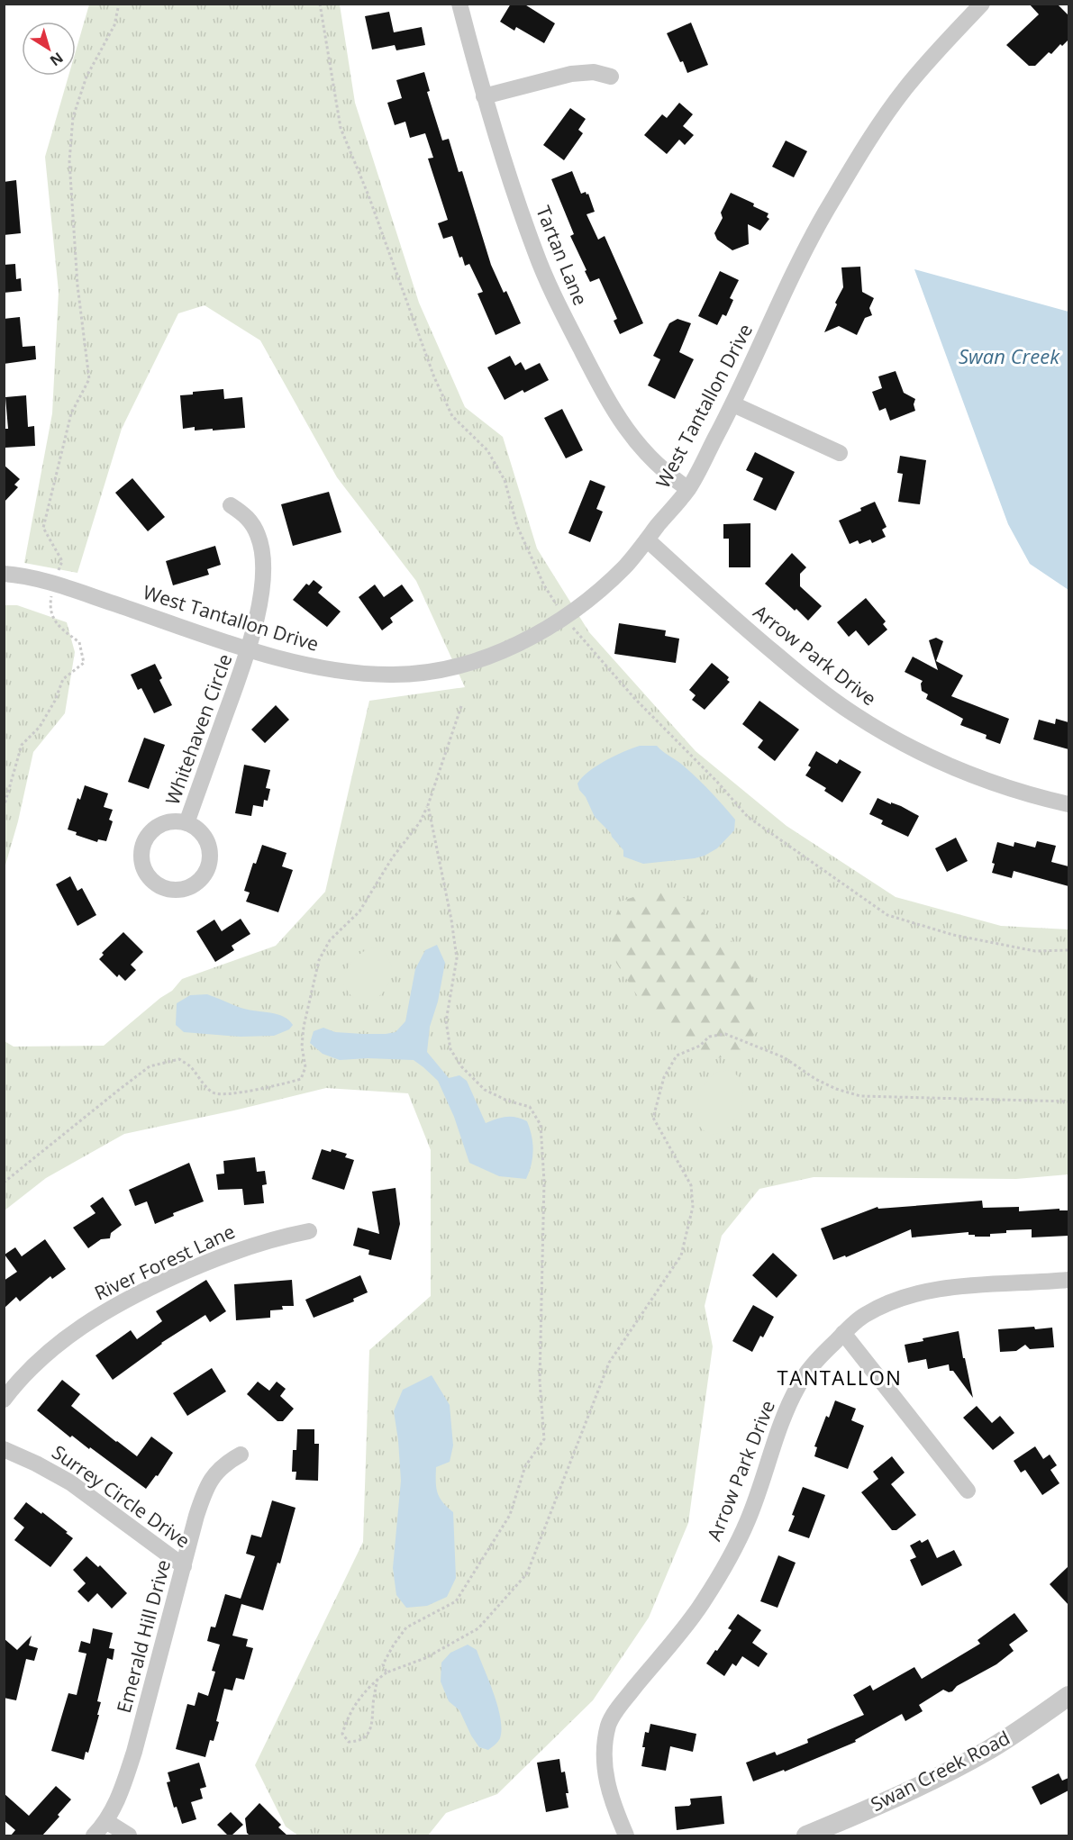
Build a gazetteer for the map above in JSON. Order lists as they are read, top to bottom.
{
  "streets": {
    "street": [
      "Tartan Lane",
      "West Tantallon Drive",
      "Arrow Park Drive",
      "Whitehaven Circle",
      "River Forest Lane",
      "Surrey Circle Drive",
      "Emerald Hill Drive",
      "Swan Creek Road"
    ]
  },
  "crossings": [
    ["Tartan Lane", "West Tantallon Drive"],
    ["West Tantallon Drive", "Arrow Park Drive"],
    ["West Tantallon Drive", "Whitehaven Circle"],
    ["Surrey Circle Drive", "Emerald Hill Drive"]
  ],
  "districts": ["TANTALLON"],
  "water": ["Swan Creek"],
  "north": "bottom right"
}
